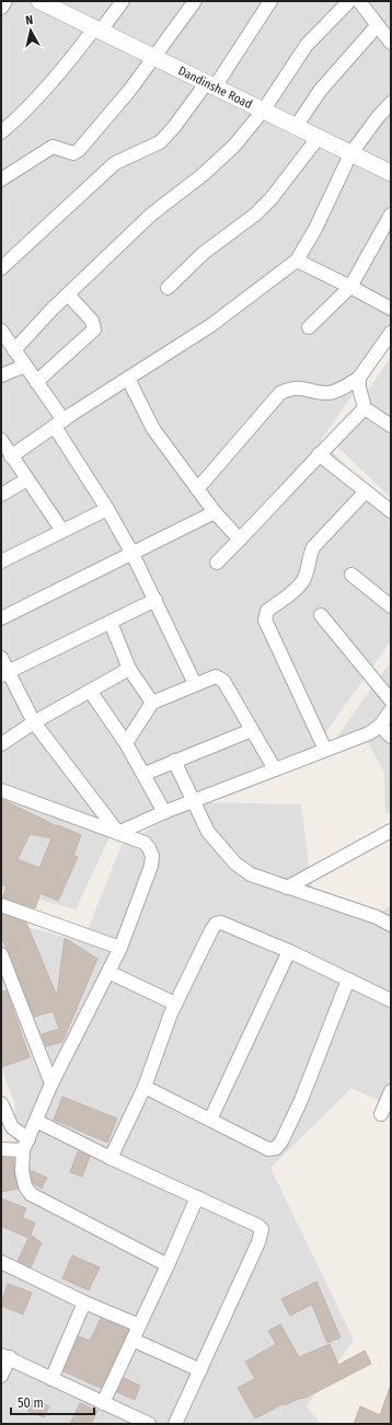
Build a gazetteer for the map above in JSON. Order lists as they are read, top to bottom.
{
  "streets": {
    "street": ["Dandinshe Road"]
  },
  "scale_bar": "50 m",
  "north": "top"
}
